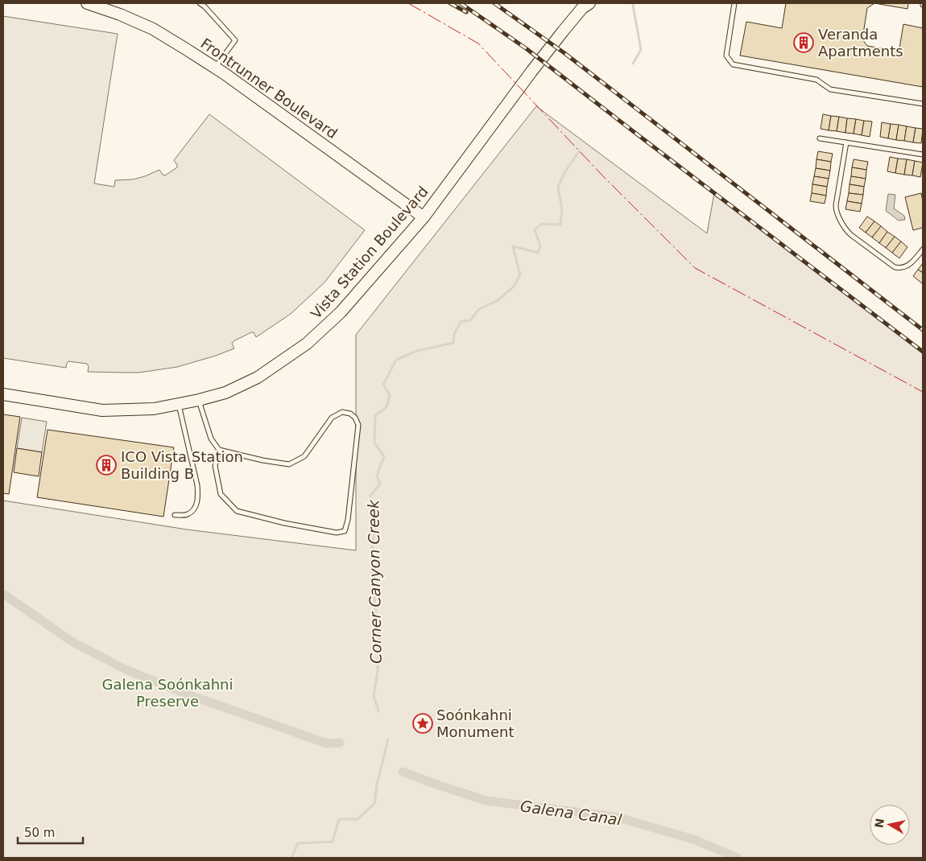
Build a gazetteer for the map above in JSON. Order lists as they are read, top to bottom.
{
  "streets": {
    "street": ["Frontrunner Boulevard", "Vista Station Boulevard"]
  },
  "crossings": [
    ["Frontrunner Boulevard", "Vista Station Boulevard"]
  ],
  "water": ["Corner Canyon Creek", "Galena Canal"],
  "parks": ["Galena Soónkahni Preserve"],
  "places": {
    "building": ["Veranda Apartments", "ICO Vista Station Building B"],
    "place": ["Soónkahni Monument"]
  },
  "scale_bar": "50 m",
  "north": "left"
}
